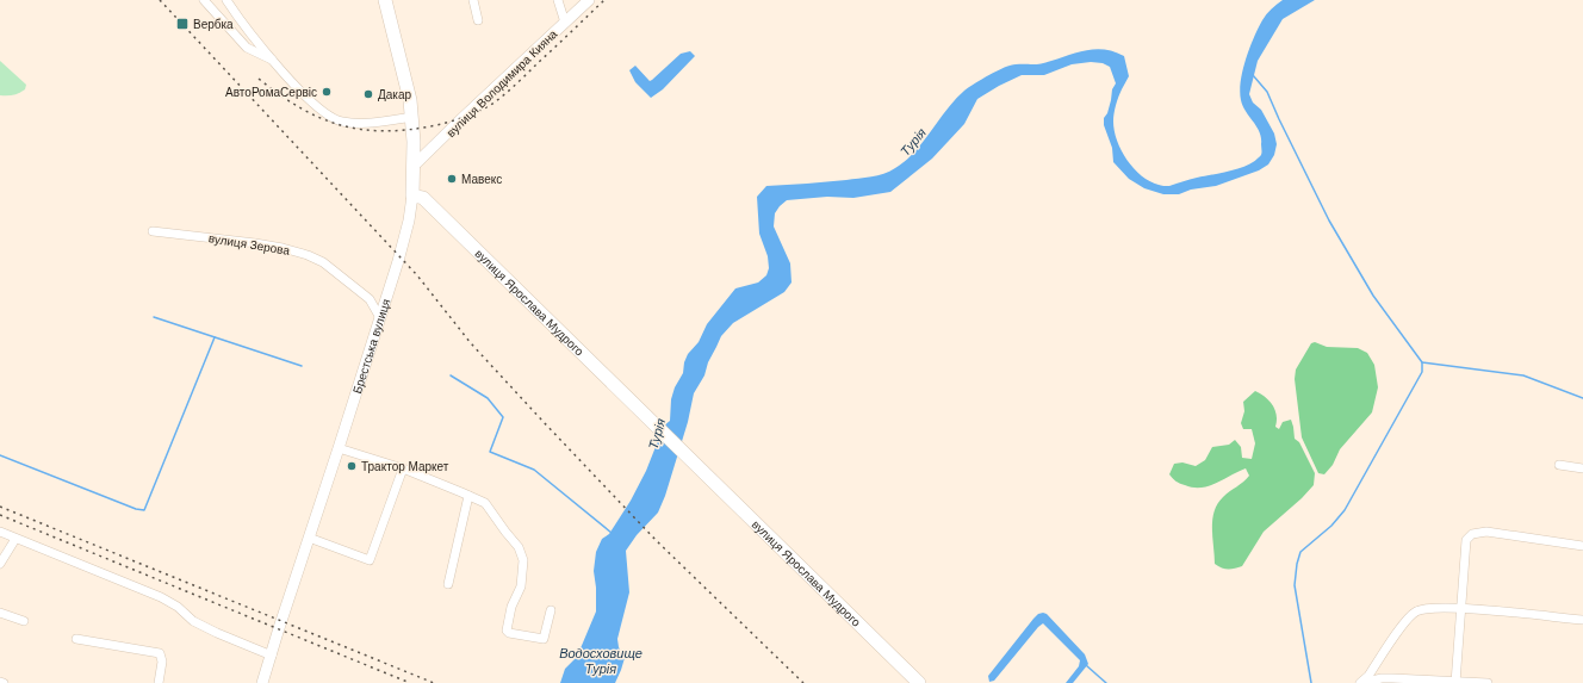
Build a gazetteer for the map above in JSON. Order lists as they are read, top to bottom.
{
  "streets": {
    "highway": ["вулиця Ярослава Мудрого", "Брестська вулиця"],
    "main road": ["вулиця Володимира Кияна"],
    "street": ["вулиця Зерова"]
  },
  "crossings": [
    ["вулиця Володимира Кияна", "Брестська вулиця"],
    ["вулиця Зерова", "Брестська вулиця"],
    ["вулиця Ярослава Мудрого", "Брестська вулиця"]
  ],
  "water": ["Турія", "Водосховище Турія"],
  "places": {
    "transit": ["Вербка"],
    "other": [
      "АвтоРомаСервіс",
      "Дакар",
      "Мавекс",
      "Трактор Маркет"
    ]
  }
}
